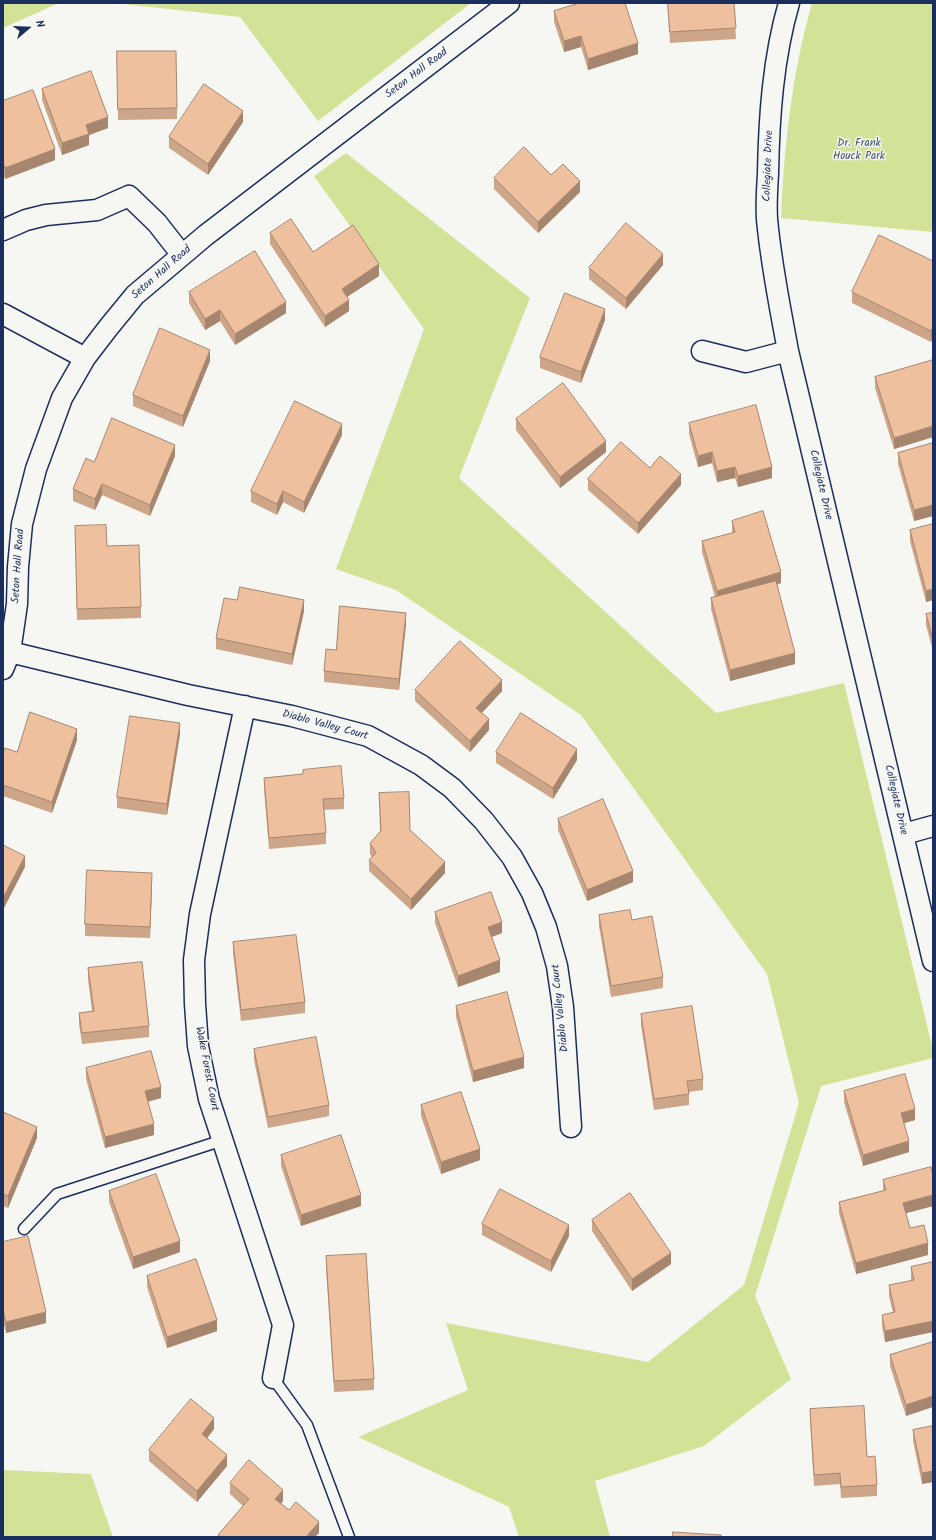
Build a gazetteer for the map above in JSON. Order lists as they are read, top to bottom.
{
  "streets": {
    "street": [
      "Seton Hall Road",
      "Collegiate Drive",
      "Diablo Valley Court",
      "Wake Forest Court"
    ]
  },
  "crossings": [
    ["Seton Hall Road", "Diablo Valley Court"],
    ["Diablo Valley Court", "Wake Forest Court"]
  ],
  "parks": ["Dr. Frank Houck Park"],
  "north": "right"
}
